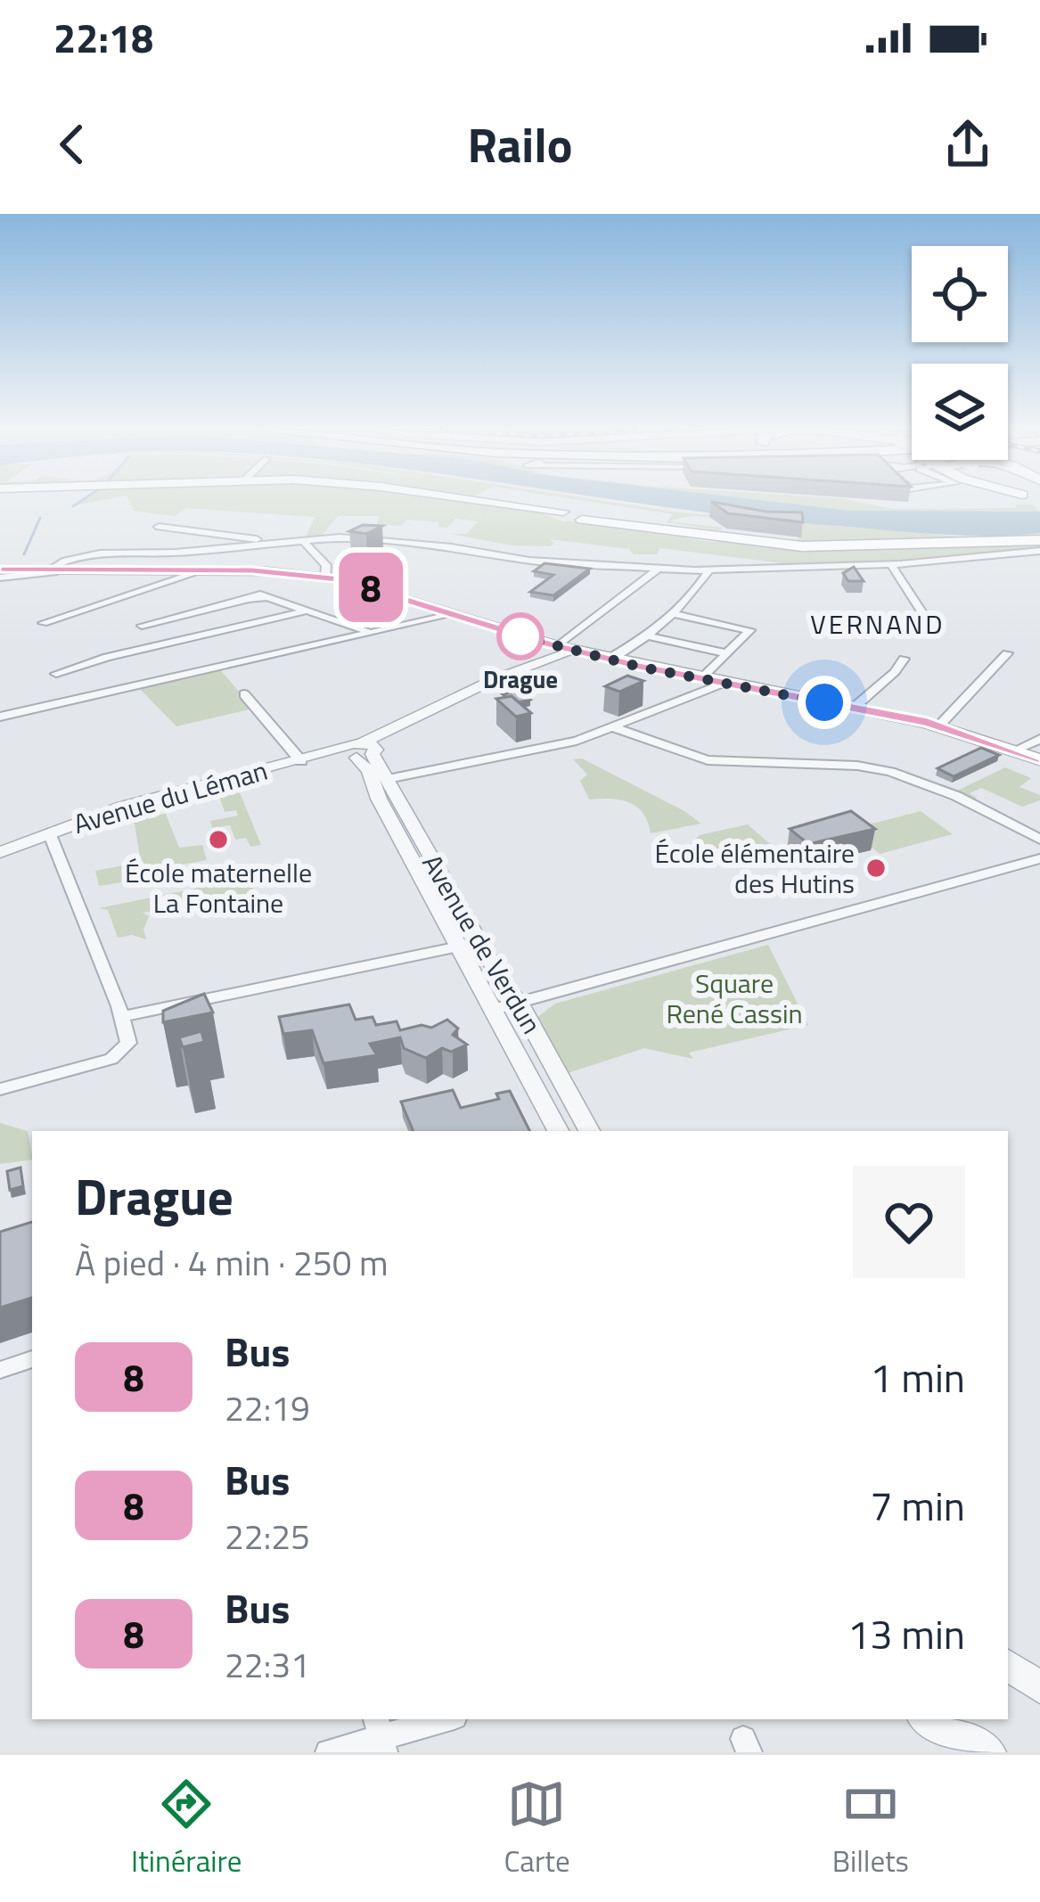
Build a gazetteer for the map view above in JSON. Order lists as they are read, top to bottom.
{
  "streets": {
    "street": ["Avenue du Léman", "Avenue de Verdun"]
  },
  "crossings": [
    ["Avenue du Léman", "Avenue de Verdun"]
  ],
  "districts": ["VERNAND"],
  "parks": ["Square René Cassin"],
  "places": ["Drague", "École maternelle La Fontaine", "École élémentaire des Hutins"],
  "lines": ["bus line 8"],
  "page": {
    "status": "22:18",
    "header": "Railo",
    "on_map": "8",
    "heading": ["Drague", "À pied · 4 min · 250 m"],
    "list": [
      {
        "mark": "8",
        "name": "Bus",
        "note": "22:19",
        "value": "1 min"
      },
      {
        "mark": "8",
        "name": "Bus",
        "note": "22:25",
        "value": "7 min"
      },
      {
        "mark": "8",
        "name": "Bus",
        "note": "22:31",
        "value": "13 min"
      }
    ],
    "tabs": ["Itinéraire", "Carte", "Billets"]
  }
}
